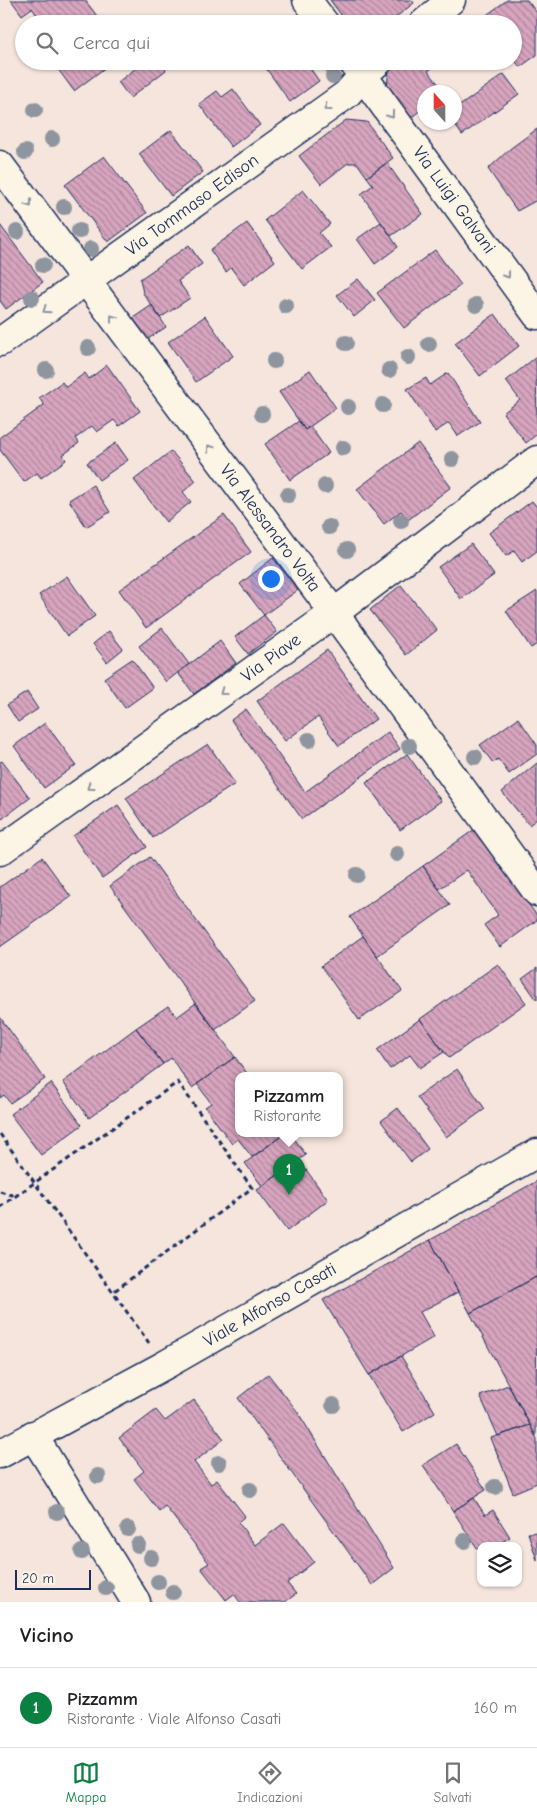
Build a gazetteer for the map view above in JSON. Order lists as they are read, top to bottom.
{
  "streets": {
    "street": [
      "Via Luigi Galvani",
      "Via Tommaso Edison",
      "Via Alessandro Volta",
      "Via Piave",
      "Viale Alfonso Casati"
    ]
  },
  "crossings": [
    ["Via Tommaso Edison", "Via Alessandro Volta"],
    ["Via Alessandro Volta", "Via Piave"]
  ],
  "one_way": ["Via Luigi Galvani", "Via Tommaso Edison", "Via Piave"],
  "scale_bar": "20 m",
  "north": "top",
  "page": {
    "search": "Cerca qui",
    "popup": ["Pizzamm", "Ristorante"],
    "pins": "1",
    "scale": "20 m",
    "heading": "Vicino",
    "list": [
      {
        "mark": "1",
        "name": "Pizzamm",
        "note": "Ristorante · Viale Alfonso Casati",
        "value": "160 m"
      }
    ],
    "nav": ["Mappa", "Indicazioni", "Salvati"]
  }
}
